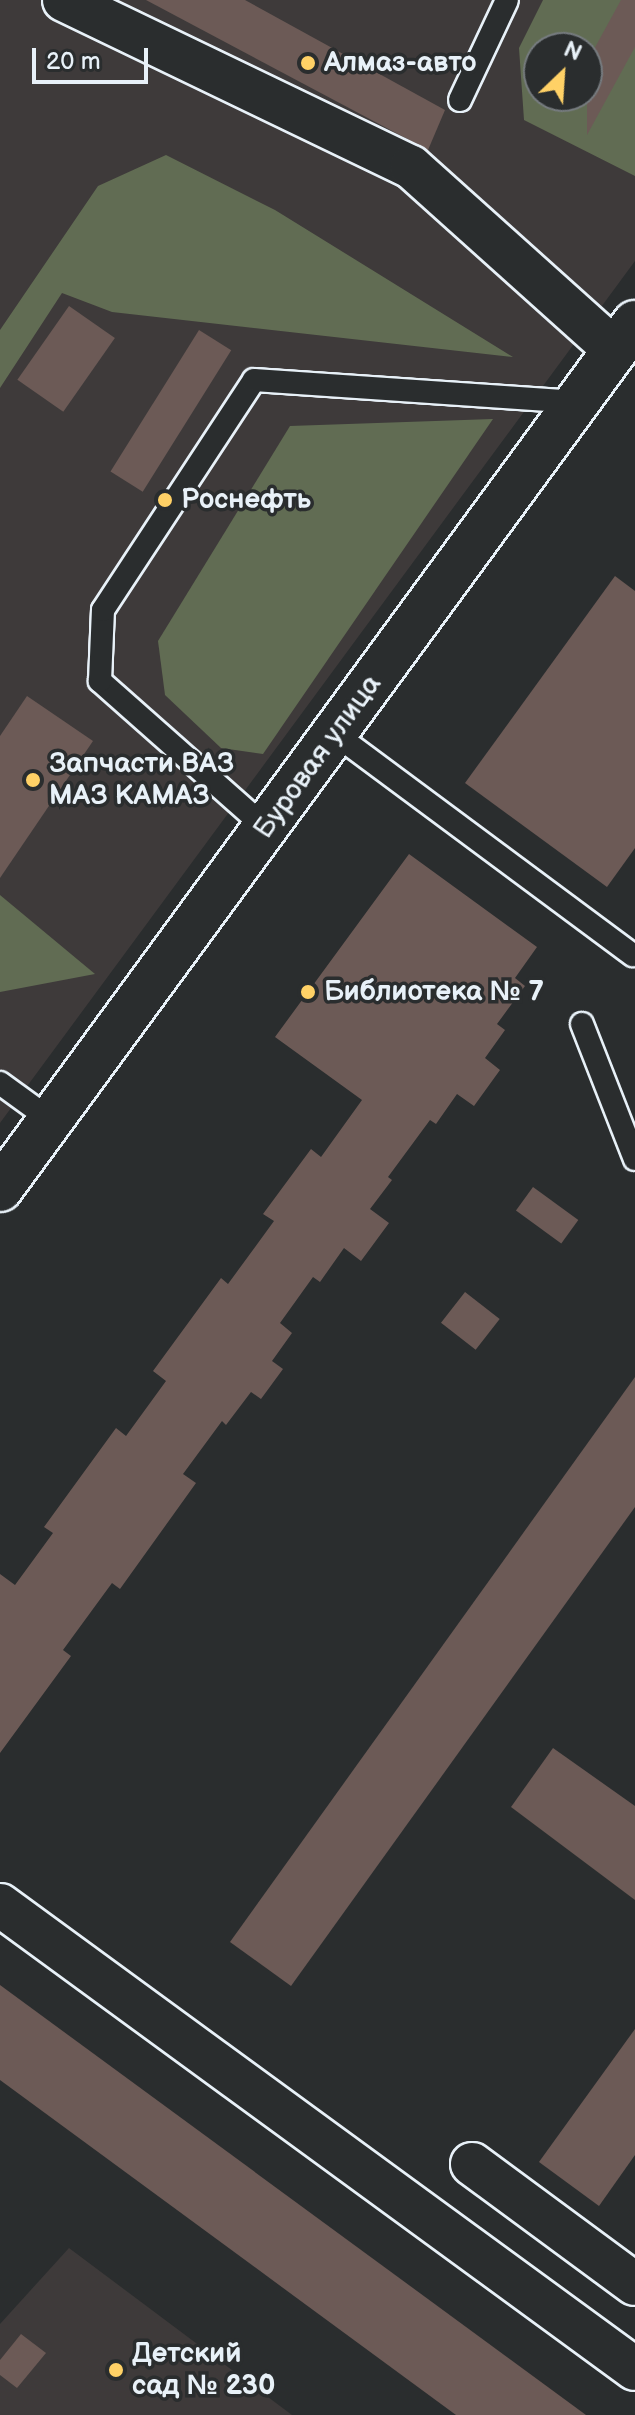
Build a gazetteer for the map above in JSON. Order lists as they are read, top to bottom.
{
  "streets": {
    "main road": ["Буровая улица"]
  },
  "places": [
    "Алмаз-авто",
    "Роснефть",
    "Запчасти ВАЗ МАЗ КАМАЗ",
    "Библиотека № 7",
    "Детский сад № 230"
  ],
  "scale_bar": "20 m",
  "north": "top right"
}
